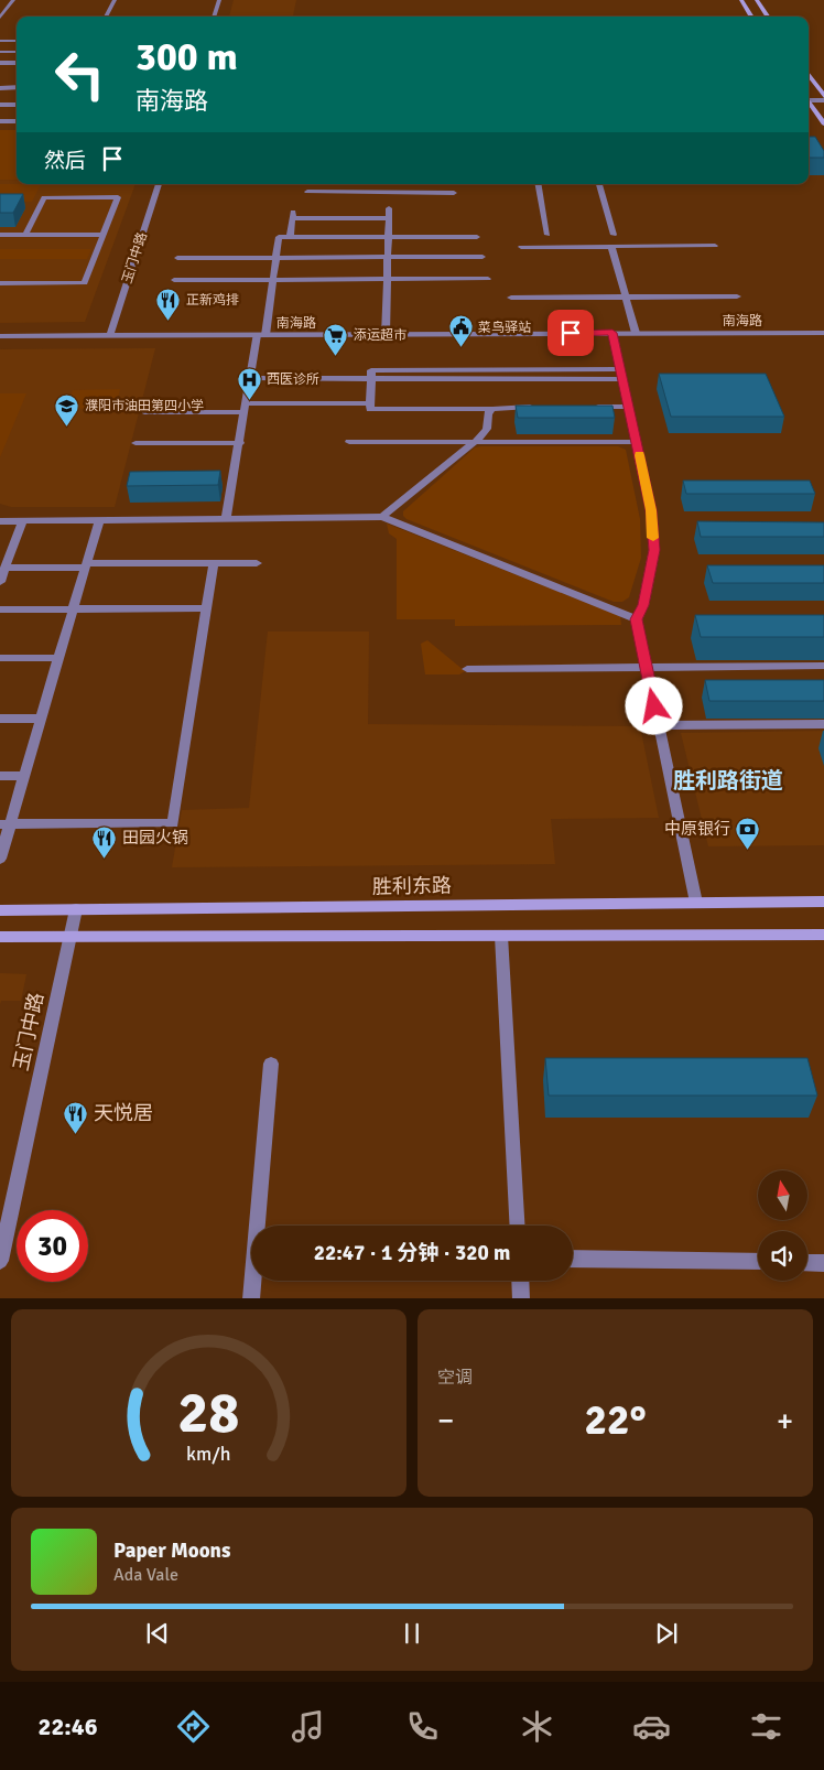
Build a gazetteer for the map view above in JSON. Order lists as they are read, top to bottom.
{
  "streets": {
    "main road": ["胜利东路"],
    "street": ["玉门中路", "南海路"]
  },
  "crossings": [
    ["玉门中路", "南海路"],
    ["玉门中路", "胜利东路"]
  ],
  "districts": ["胜利路街道"],
  "places": {
    "restaurant": ["正新鸡排", "田园火锅", "天悦居"],
    "public building": ["菜鸟驿站"],
    "supermarket": ["添运超市"],
    "hospital": ["西医诊所"],
    "school or university": ["濮阳市油田第四小学"],
    "bank": ["中原银行"]
  },
  "north": "top",
  "page": {
    "turn": ["300 m", "南海路"],
    "then": "然后",
    "limit": "30",
    "trip": "22:47 · 1 分钟 · 320 m",
    "tile": "空调",
    "heat": ["−", "22°", "+"],
    "song": ["Paper Moons", "Ada Vale"],
    "tabs": "22:46",
    "gauge": ["28", "km/h"]
  }
}
